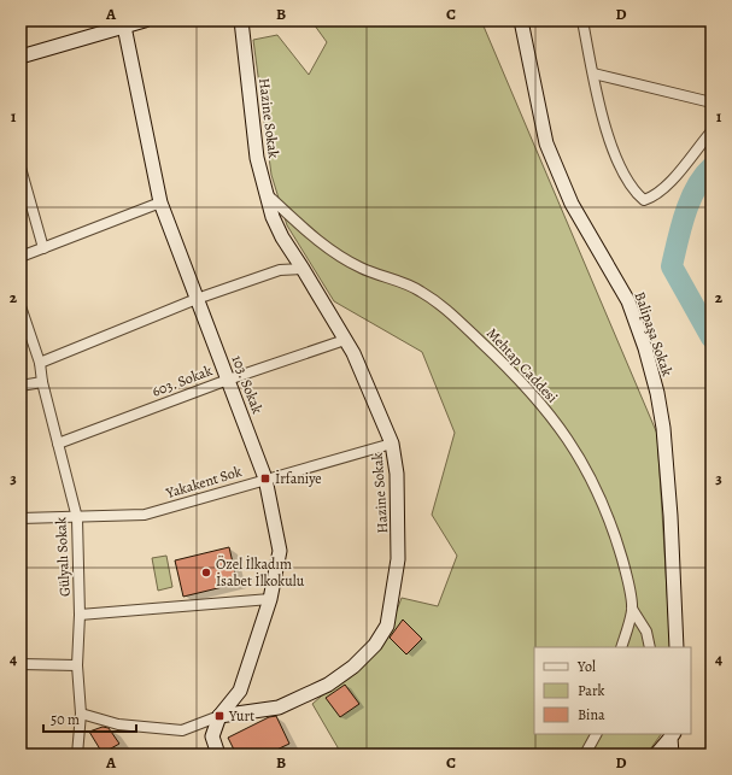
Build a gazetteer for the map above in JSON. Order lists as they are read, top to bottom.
{
  "streets": {
    "street": [
      "Hazine Sokak",
      "Balipaşa Sokak",
      "Mehtap Caddesi",
      "603. Sokak",
      "103. Sokak",
      "Yakakent Sok",
      "Gülyalı Sokak"
    ]
  },
  "crossings": [
    ["Hazine Sokak", "Mehtap Caddesi"],
    ["Hazine Sokak", "603. Sokak"],
    ["Hazine Sokak", "103. Sokak"],
    ["Hazine Sokak", "Yakakent Sok"],
    ["Hazine Sokak", "Gülyalı Sokak"],
    ["603. Sokak", "103. Sokak"],
    ["603. Sokak", "Gülyalı Sokak"],
    ["103. Sokak", "Yakakent Sok"],
    ["Yakakent Sok", "Gülyalı Sokak"]
  ],
  "places": {
    "transit": ["İrfaniye", "Yurt"],
    "other": ["Özel İlkadım İsabet İlkokulu"]
  },
  "legend": ["Yol", "Park", "Bina"],
  "scale_bar": "50 m",
  "grid": {
    "columns": [
      "A",
      "B",
      "C",
      "D"
    ],
    "rows": [
      "1",
      "2",
      "3",
      "4"
    ]
  }
}
